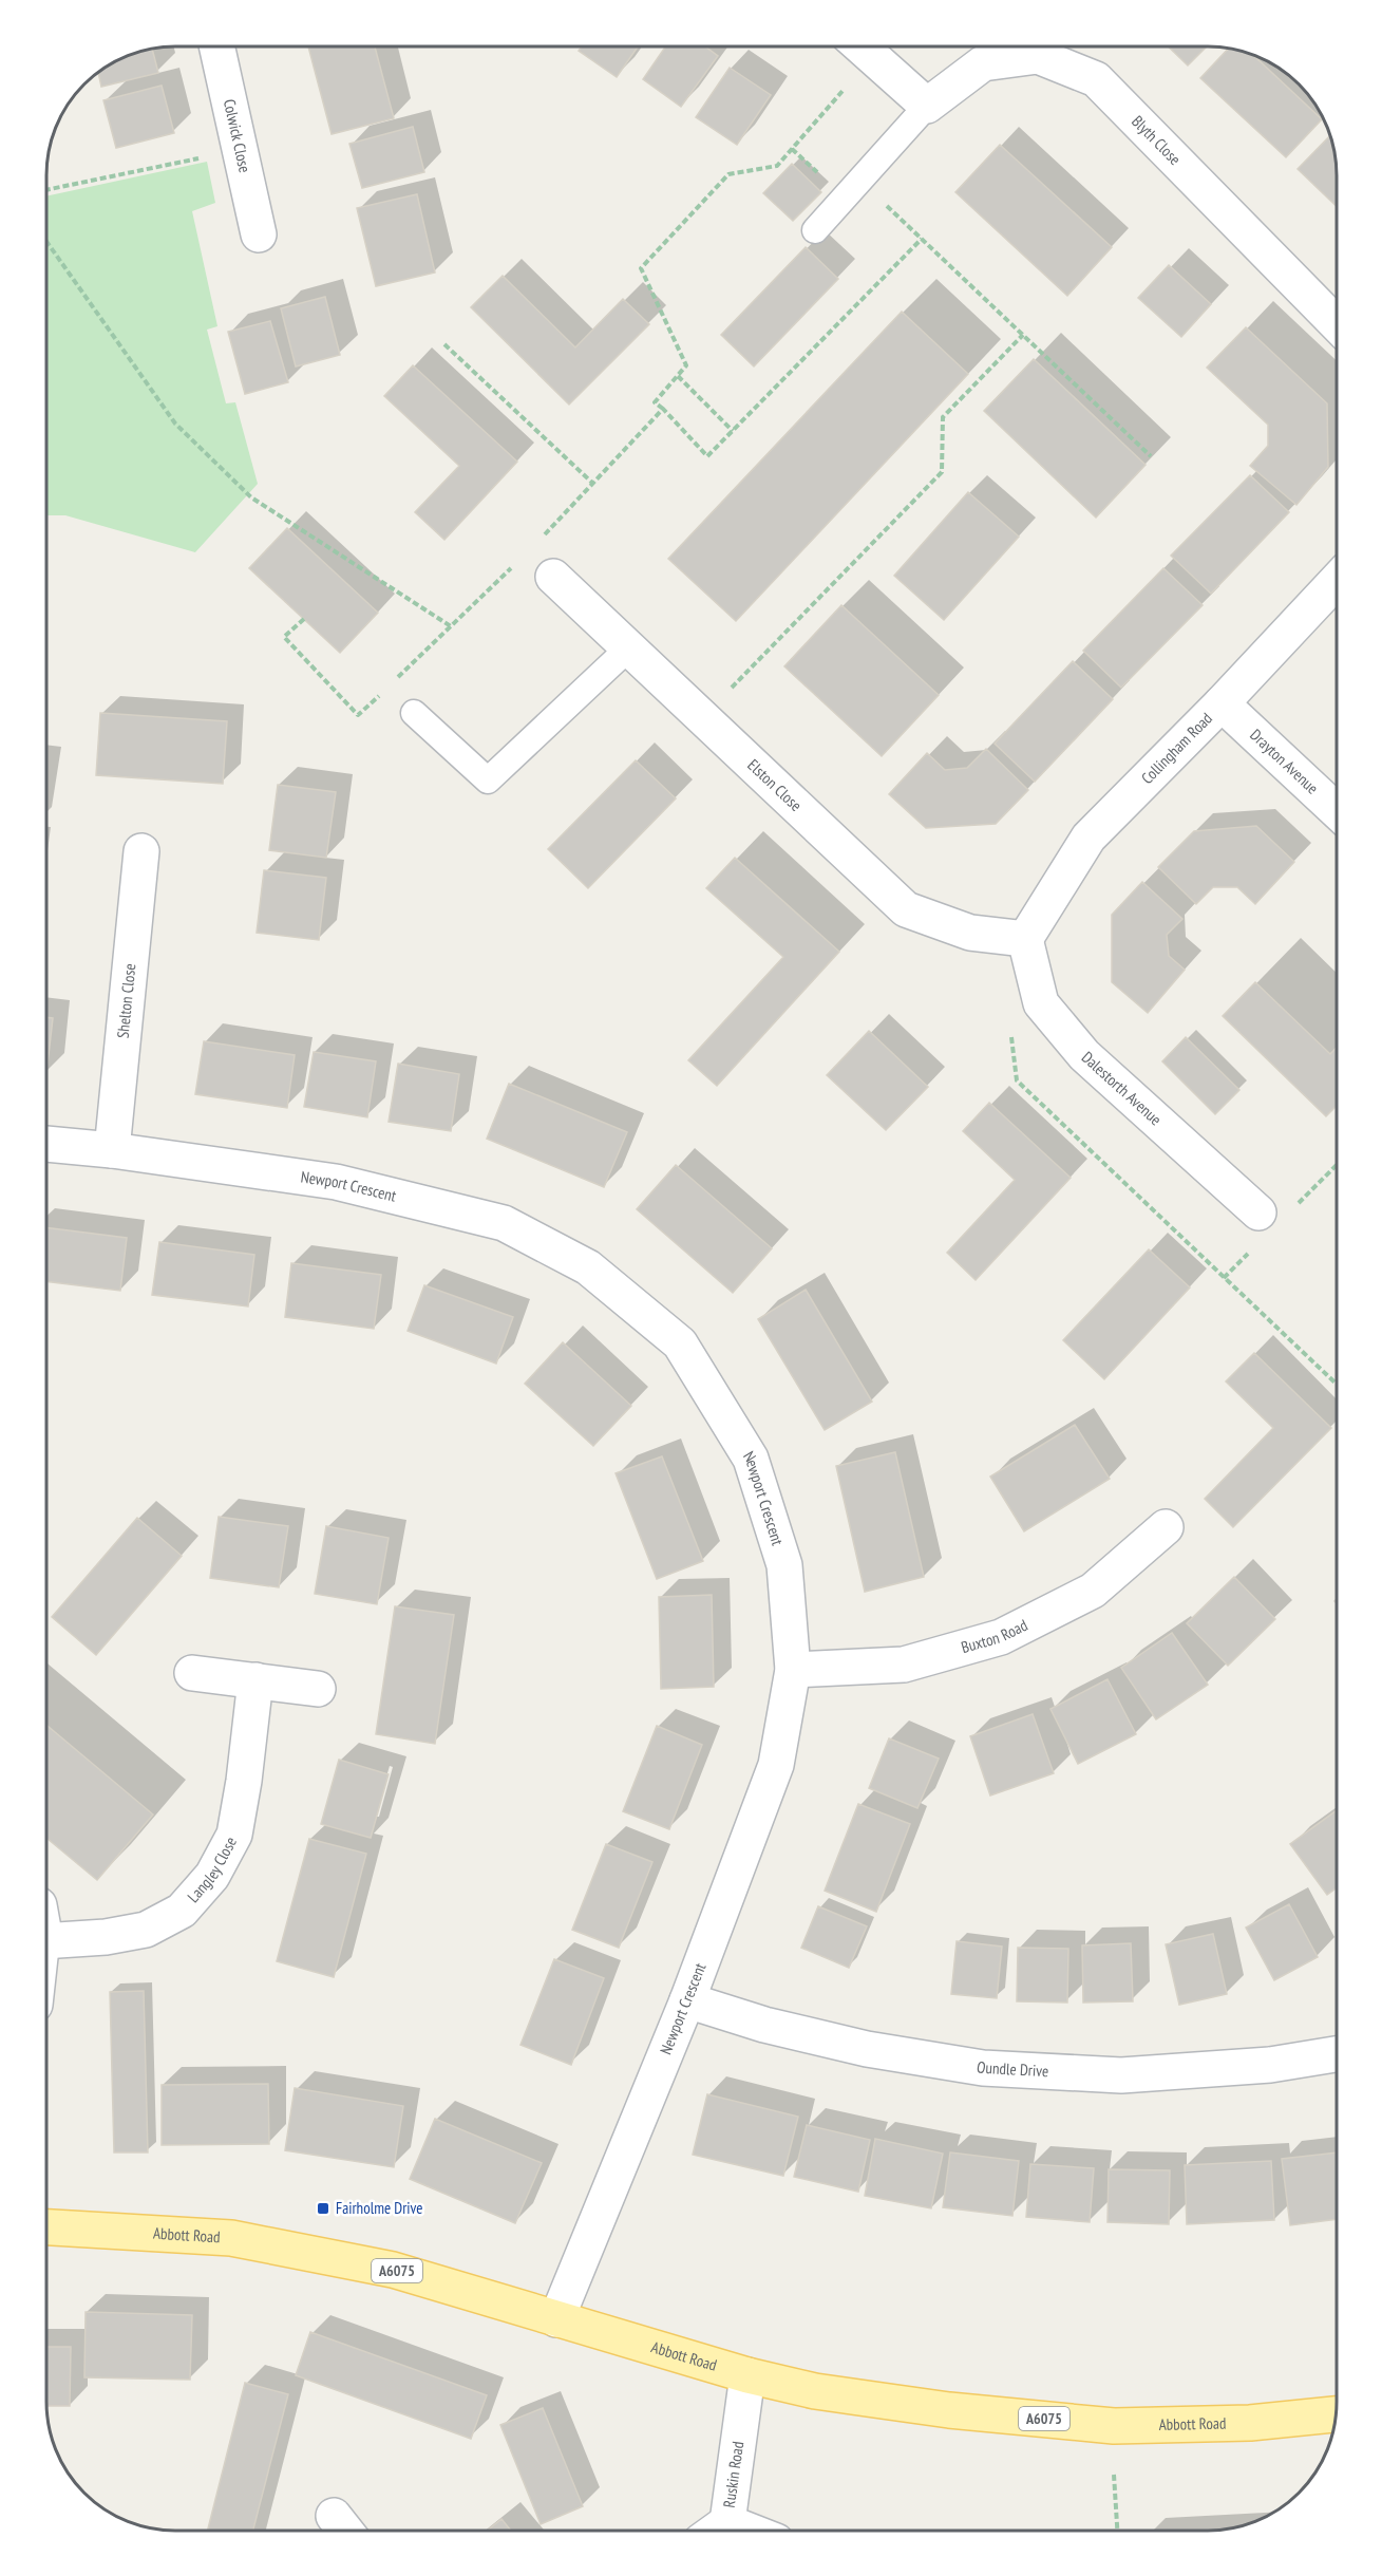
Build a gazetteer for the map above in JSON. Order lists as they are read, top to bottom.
{
  "streets": {
    "main road": ["Abbott Road", "A6075"],
    "street": [
      "Colwick Close",
      "Blyth Close",
      "Collingham Road",
      "Drayton Avenue",
      "Elston Close",
      "Shelton Close",
      "Dalestorth Avenue",
      "Newport Crescent",
      "Buxton Road",
      "Langley Close",
      "Oundle Drive",
      "Ruskin Road"
    ]
  },
  "crossings": [
    ["Collingham Road", "Drayton Avenue"],
    ["Collingham Road", "Elston Close"],
    ["Collingham Road", "Dalestorth Avenue"],
    ["Elston Close", "Dalestorth Avenue"],
    ["Shelton Close", "Newport Crescent"],
    ["Newport Crescent", "Buxton Road"],
    ["Newport Crescent", "Oundle Drive"],
    ["Newport Crescent", "Abbott Road"],
    ["Abbott Road", "Ruskin Road"]
  ],
  "places": {
    "transit": ["Fairholme Drive"]
  }
}
